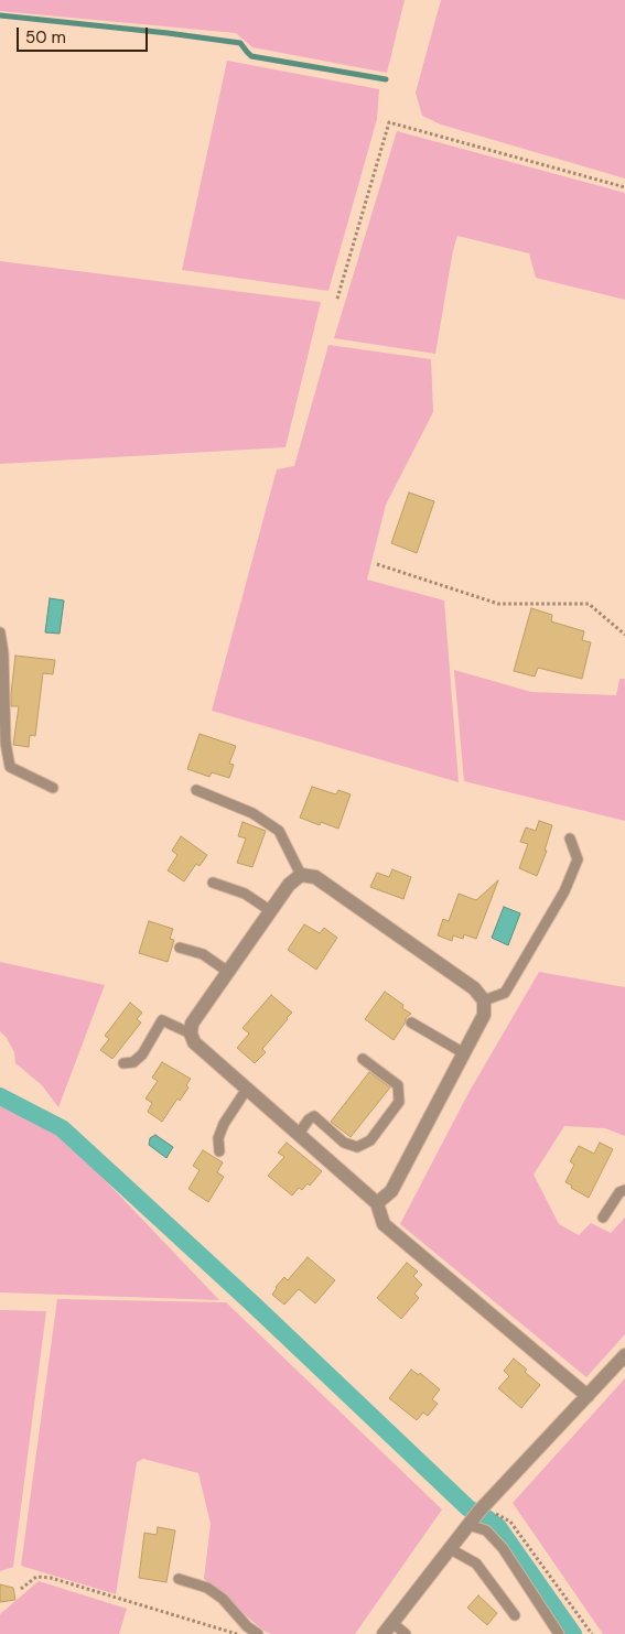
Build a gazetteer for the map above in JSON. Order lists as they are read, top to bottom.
{
  "scale_bar": "50 m"
}
